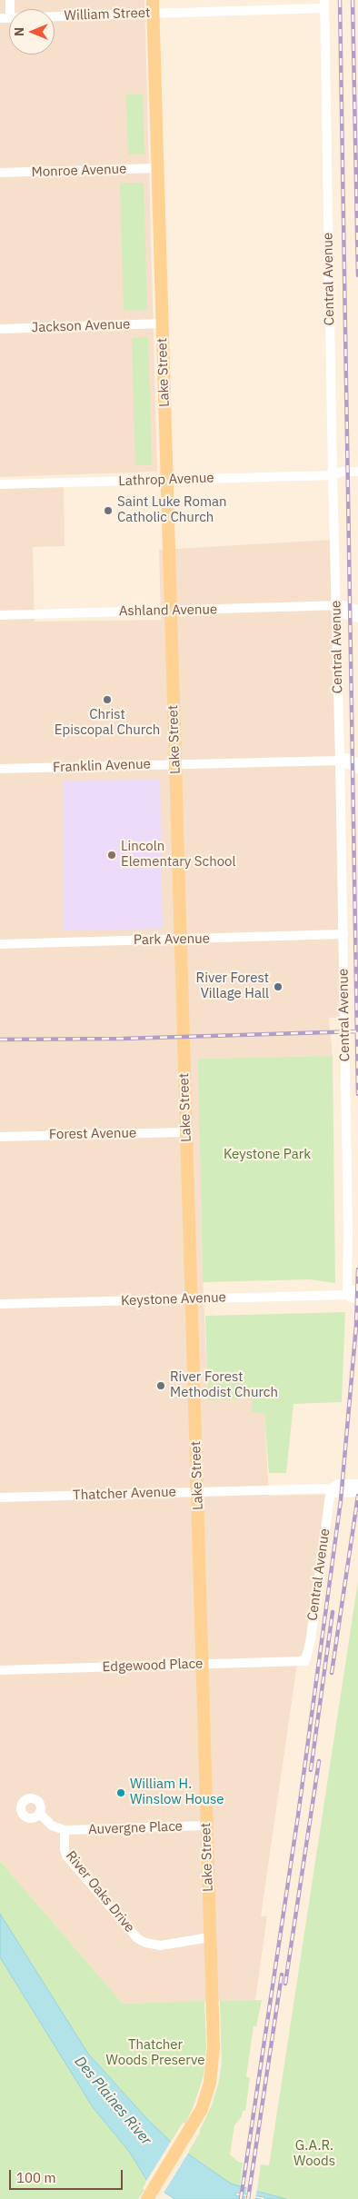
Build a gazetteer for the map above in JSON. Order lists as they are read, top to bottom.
{
  "streets": {
    "main road": ["Lake Street"],
    "street": [
      "William Street",
      "Monroe Avenue",
      "Central Avenue",
      "Jackson Avenue",
      "Lathrop Avenue",
      "Ashland Avenue",
      "Franklin Avenue",
      "Park Avenue",
      "Forest Avenue",
      "Keystone Avenue",
      "Thatcher Avenue",
      "Edgewood Place",
      "Auvergne Place",
      "River Oaks Drive"
    ]
  },
  "crossings": [
    ["William Street", "Central Avenue"],
    ["William Street", "Lake Street"],
    ["Monroe Avenue", "Lake Street"],
    ["Central Avenue", "Lathrop Avenue"],
    ["Central Avenue", "Ashland Avenue"],
    ["Central Avenue", "Franklin Avenue"],
    ["Central Avenue", "Park Avenue"],
    ["Central Avenue", "Keystone Avenue"],
    ["Central Avenue", "Thatcher Avenue"],
    ["Central Avenue", "Edgewood Place"],
    ["Jackson Avenue", "Lake Street"],
    ["Lake Street", "Lathrop Avenue"],
    ["Lake Street", "Ashland Avenue"],
    ["Lake Street", "Franklin Avenue"],
    ["Lake Street", "Park Avenue"],
    ["Lake Street", "Forest Avenue"],
    ["Lake Street", "Keystone Avenue"],
    ["Lake Street", "Thatcher Avenue"],
    ["Lake Street", "Edgewood Place"],
    ["Lake Street", "Auvergne Place"],
    ["Lake Street", "River Oaks Drive"],
    ["Auvergne Place", "River Oaks Drive"]
  ],
  "water": ["Des Plaines River"],
  "parks": ["Keystone Park", "Thatcher Woods Preserve", "G.A.R. Woods"],
  "places": [
    "Saint Luke Roman Catholic Church",
    "Christ Episcopal Church",
    "Lincoln Elementary School",
    "River Forest Village Hall",
    "River Forest Methodist Church",
    "William H. Winslow House"
  ],
  "scale_bar": "100 m",
  "north": "left"
}
